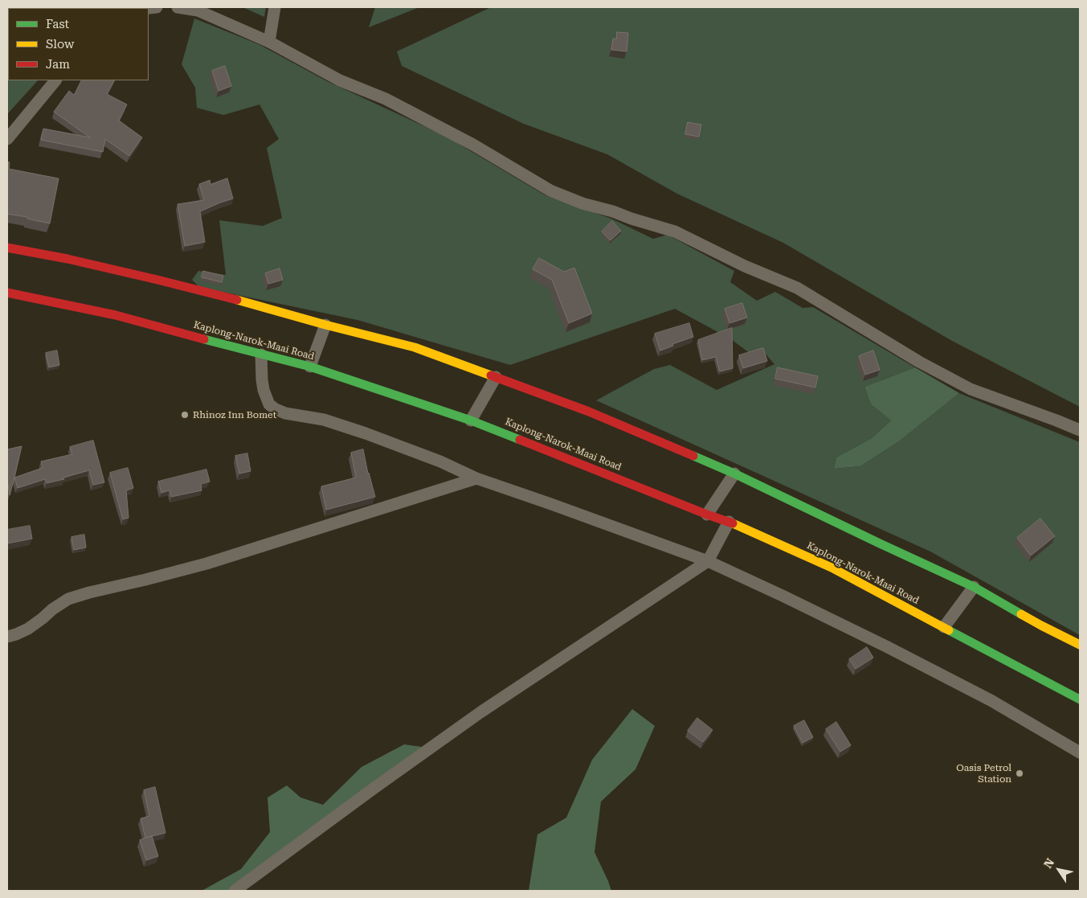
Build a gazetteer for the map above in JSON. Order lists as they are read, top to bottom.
{
  "streets": {
    "main road": ["Kaplong-Narok-Maai Road"]
  },
  "places": ["Rhinoz Inn Bomet", "Oasis Petrol Station"],
  "legend": ["Fast", "Slow", "Jam"],
  "north": "top left"
}
